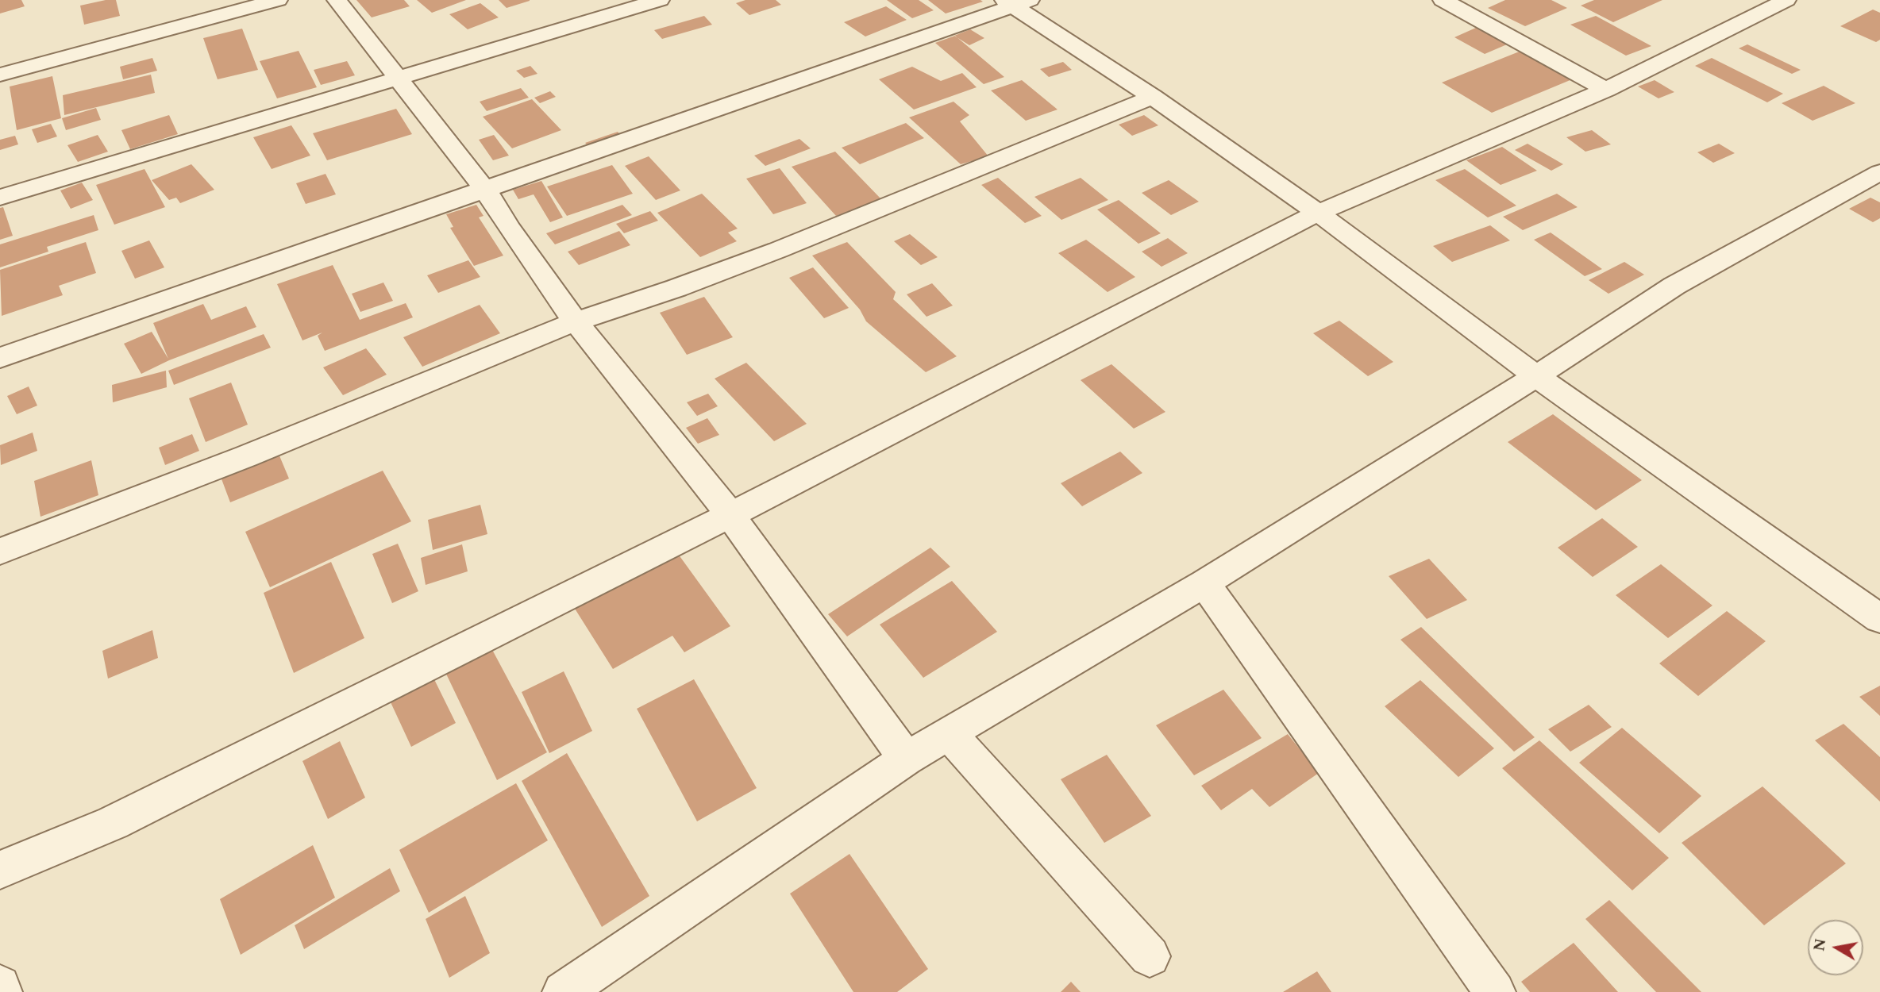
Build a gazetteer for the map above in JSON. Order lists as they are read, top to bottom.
{
  "north": "left"
}
